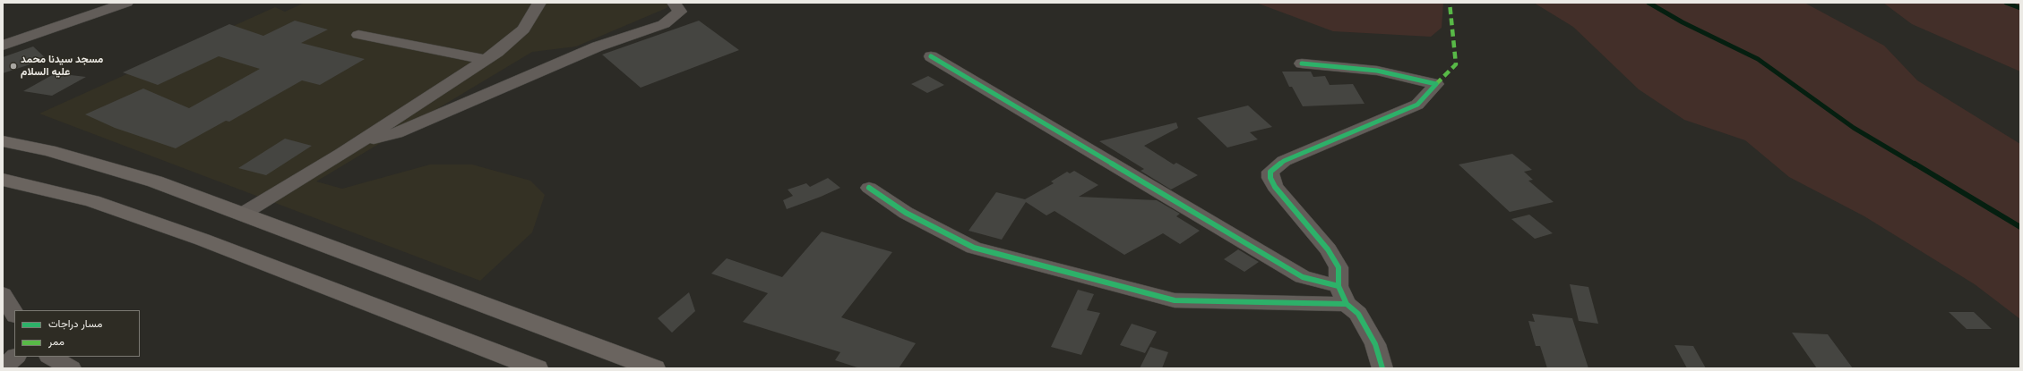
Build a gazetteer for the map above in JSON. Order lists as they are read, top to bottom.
{
  "places": ["مسجد سيدنا محمد عليه السلام"],
  "legend": ["مسار دراجات", "ممر"]
}
